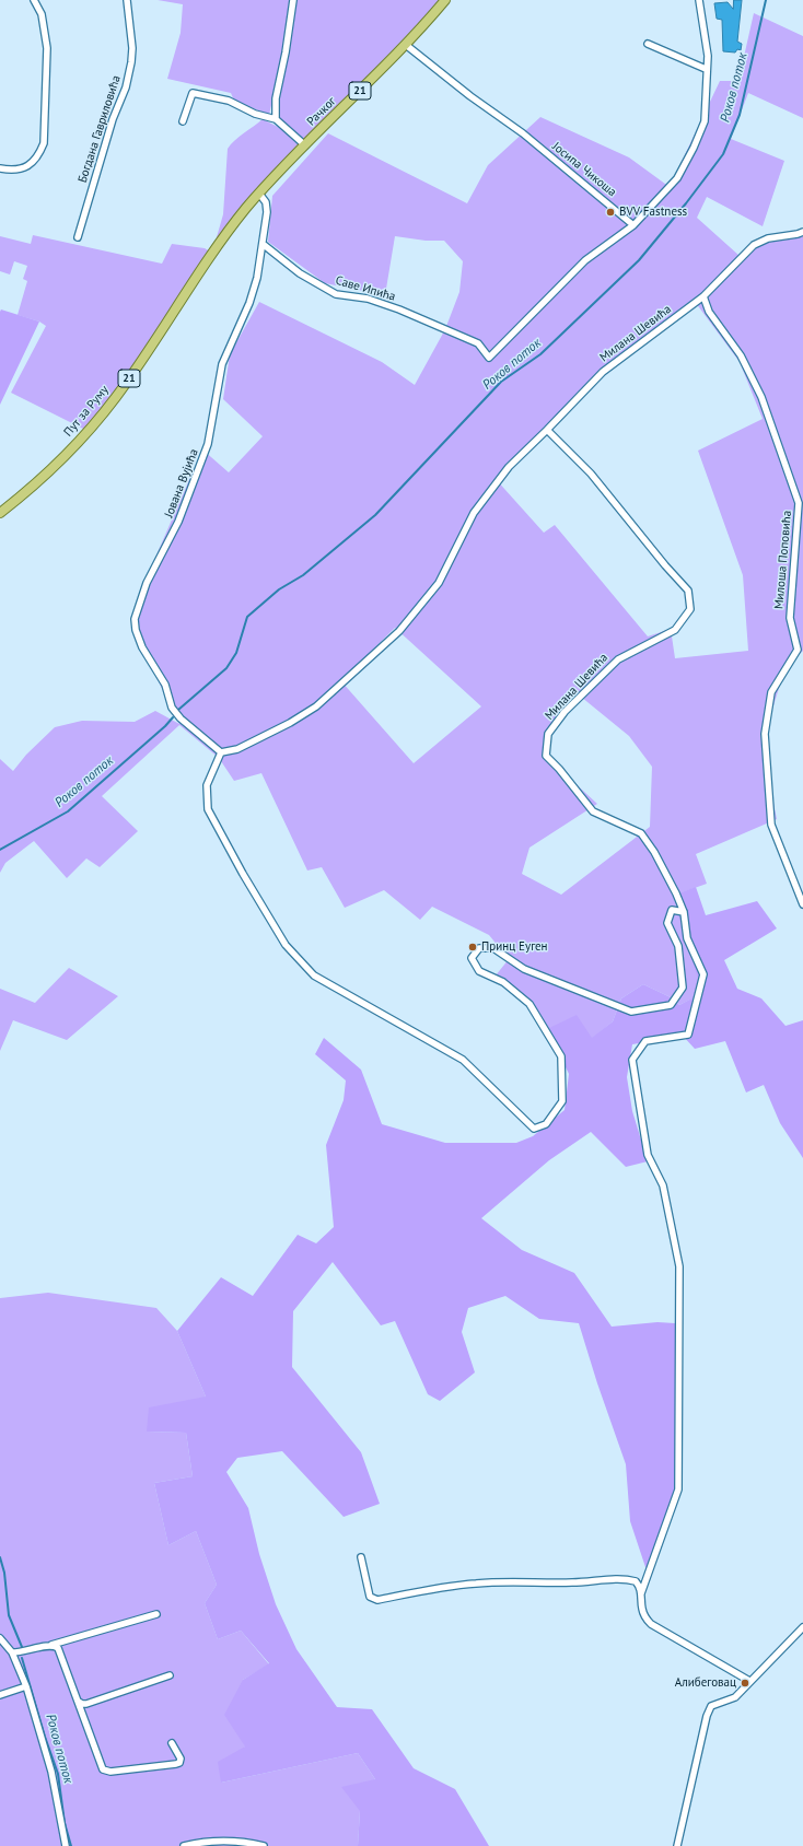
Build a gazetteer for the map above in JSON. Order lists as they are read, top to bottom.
{
  "streets": {
    "main road": ["21", "Рачког", "Пут за Руму"],
    "street": [
      "Богдана Гавриловића",
      "Јосипа Чикоша",
      "Саве Ипића",
      "Милана Шевића",
      "Јована Вујића",
      "Милоша Поповића"
    ]
  },
  "crossings": [
    ["Рачког", "Јосипа Чикоша"],
    ["Рачког", "Пут за Руму"],
    ["Рачког", "Јована Вујића"],
    ["Јосипа Чикоша", "Саве Ипића"],
    ["Саве Ипића", "Јована Вујића"],
    ["Милана Шевића", "Јована Вујића"],
    ["Милана Шевића", "Милоша Поповића"]
  ],
  "water": ["Роков поток"],
  "places": ["BVV Fastness", "Принц Еуген", "Алибеговац"]
}
